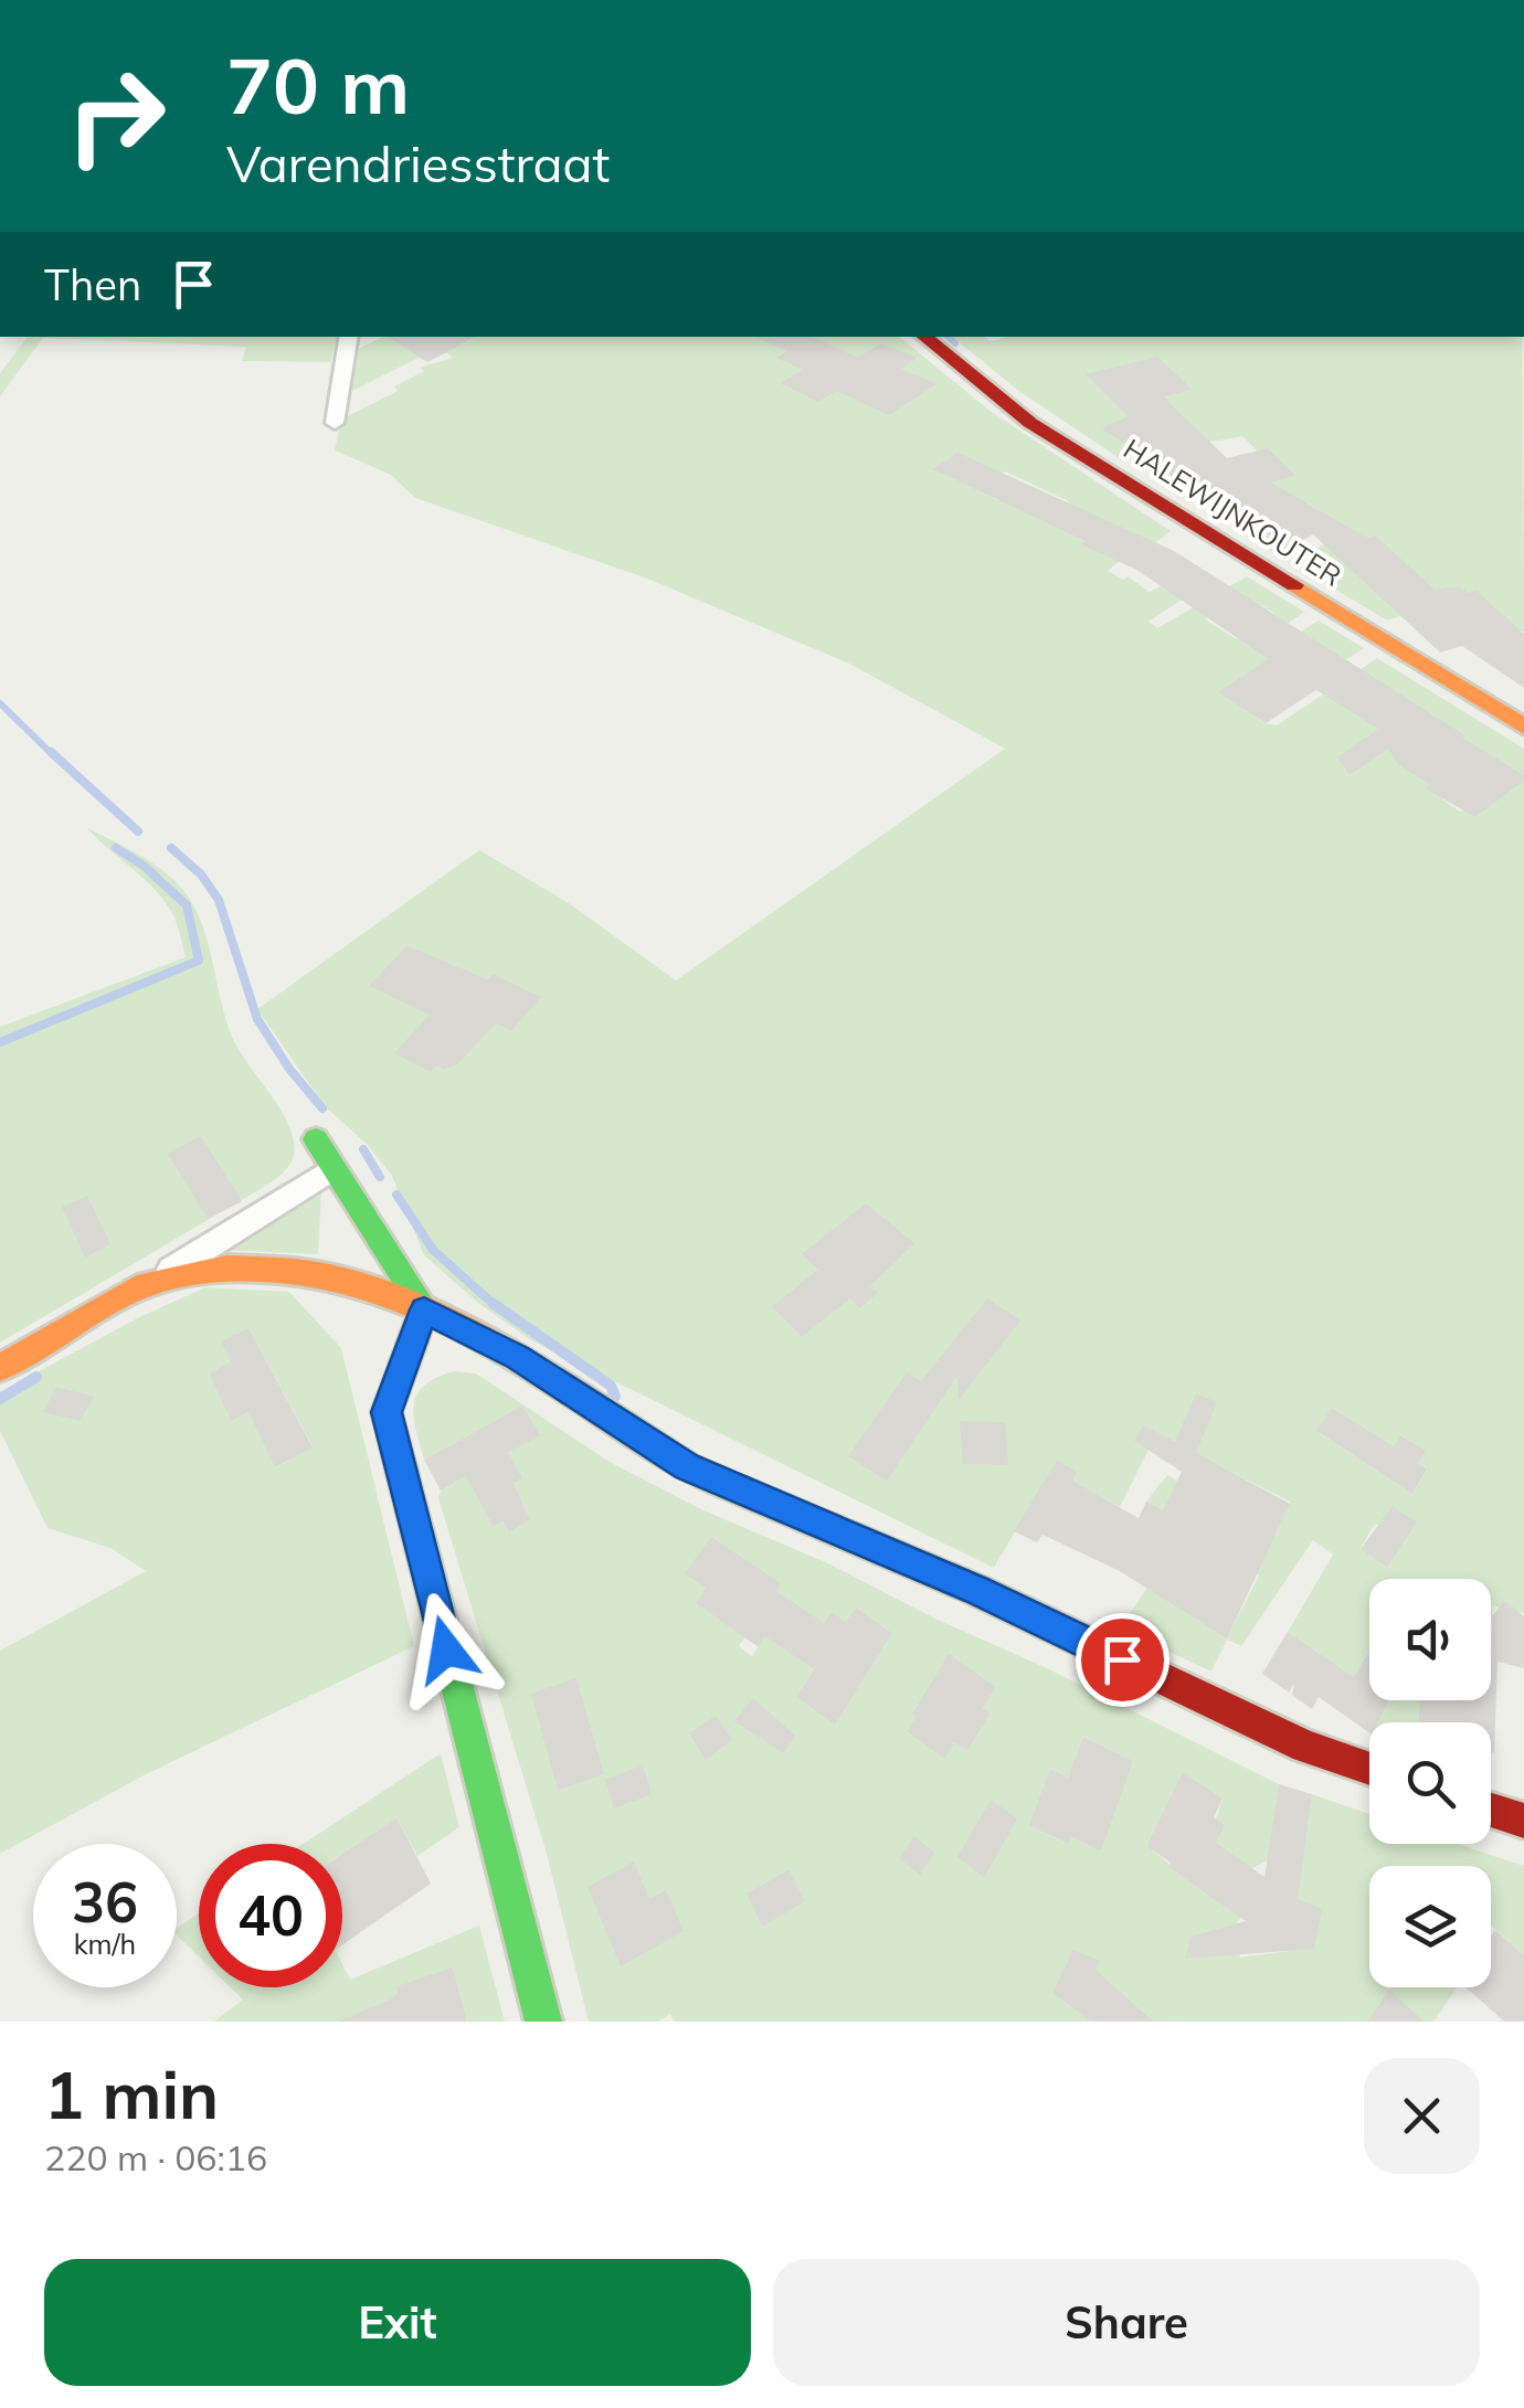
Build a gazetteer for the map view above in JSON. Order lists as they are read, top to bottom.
{
  "streets": {
    "street": ["HALEWIJNKOUTER"]
  },
  "page": {
    "turn": ["70 m", "Varendriesstraat"],
    "then": "Then",
    "speed": "36 km/h",
    "limit": "40",
    "heading": ["1 min", "220 m · 06:16"],
    "buttons": ["Exit", "Share"]
  }
}
